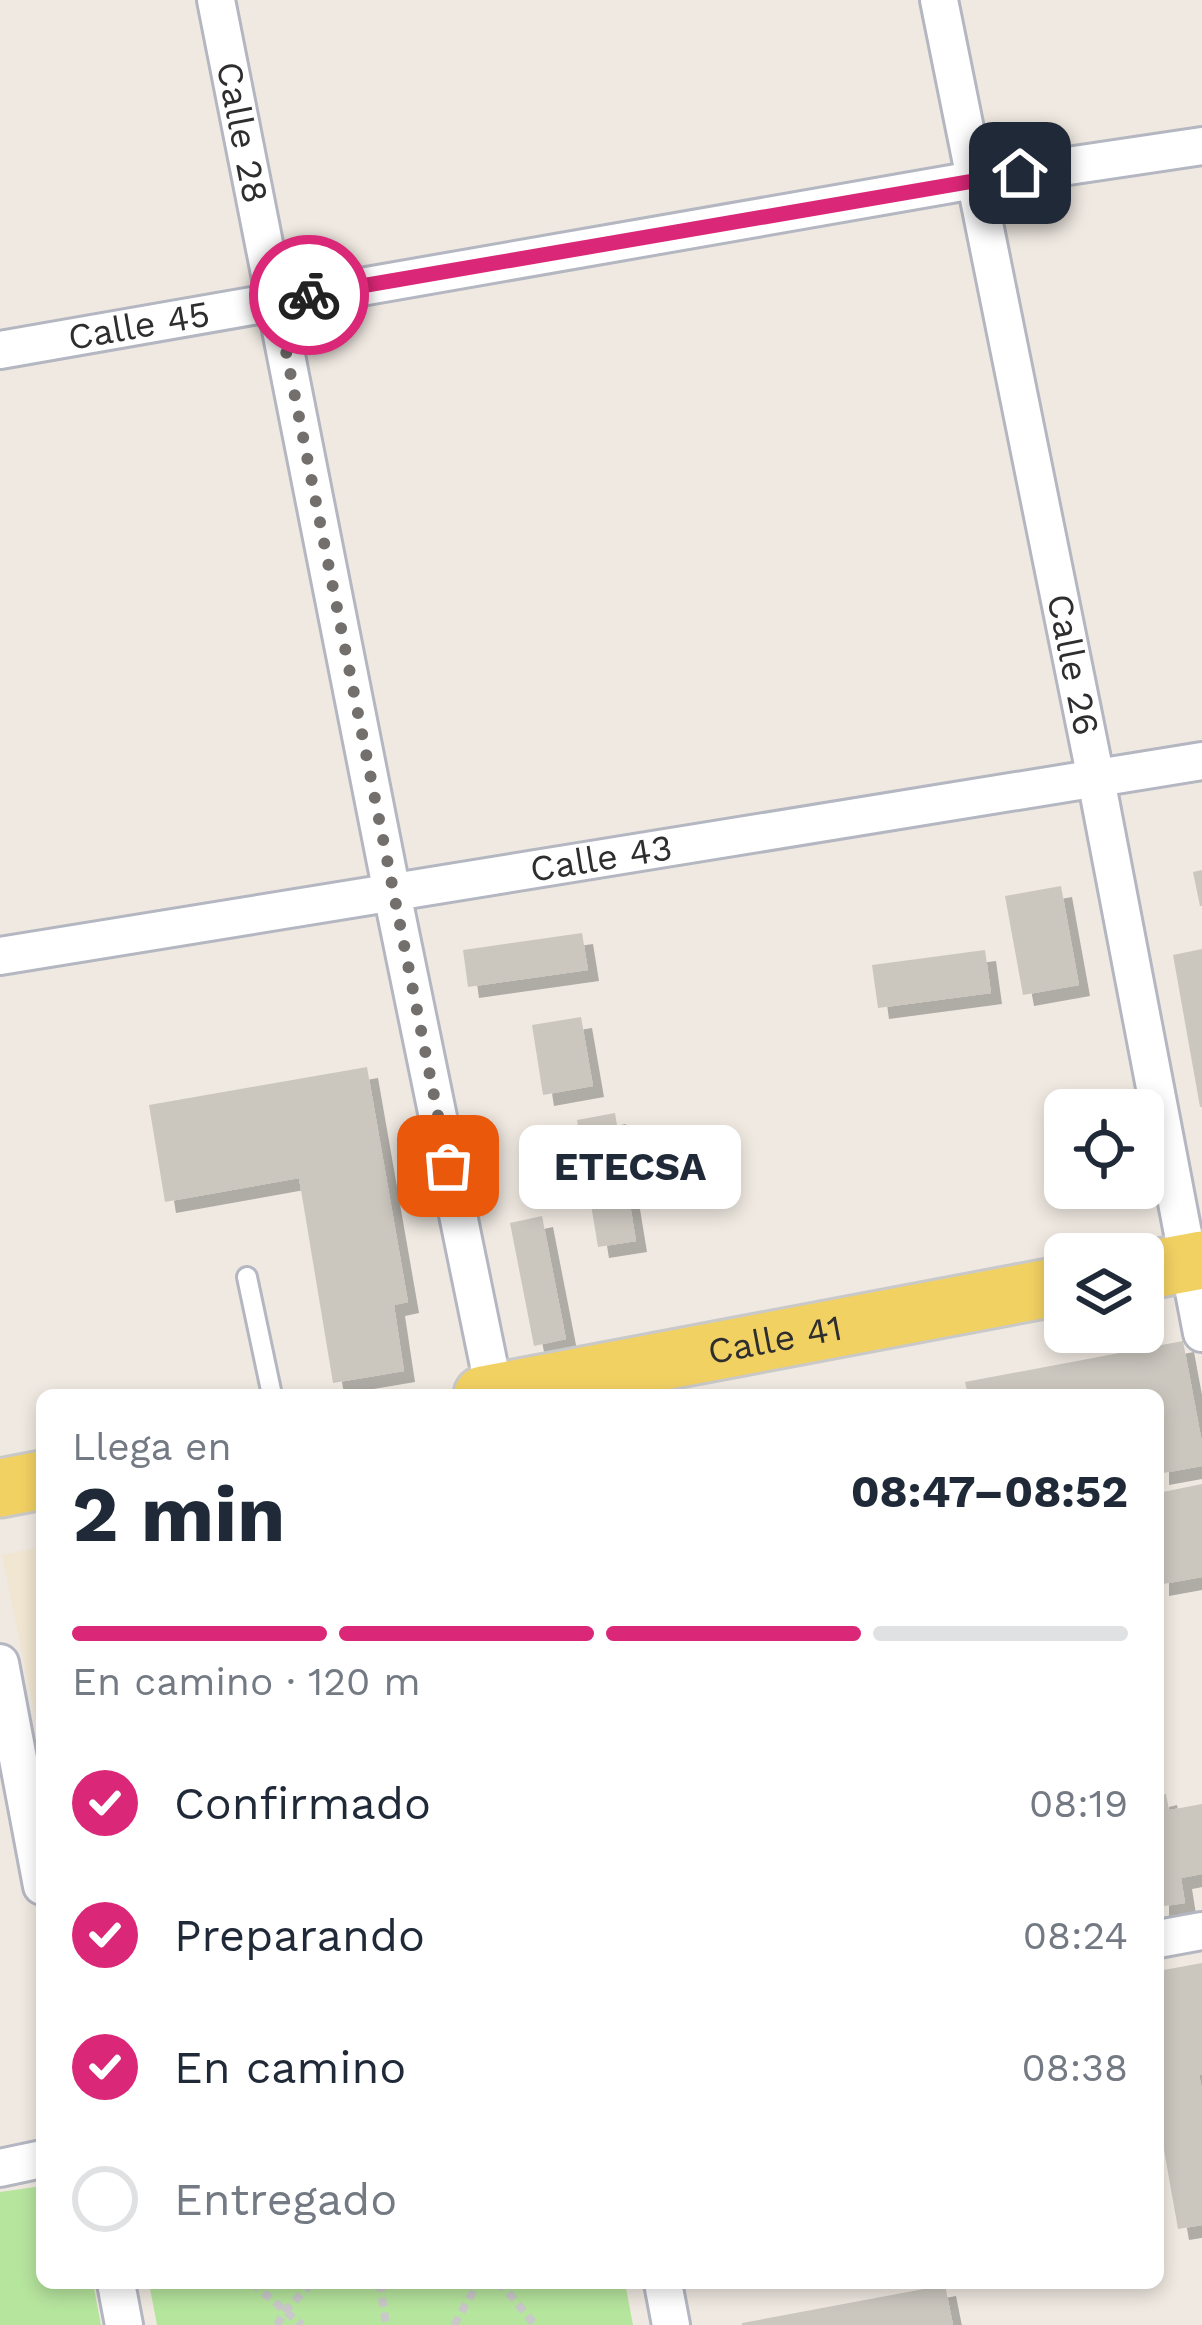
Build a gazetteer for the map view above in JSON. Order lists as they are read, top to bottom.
{
  "streets": {
    "main road": ["Calle 41"],
    "street": [
      "Calle 28",
      "Calle 45",
      "Calle 26",
      "Calle 43"
    ]
  },
  "crossings": [
    ["Calle 28", "Calle 45"],
    ["Calle 28", "Calle 43"],
    ["Calle 45", "Calle 26"],
    ["Calle 26", "Calle 43"]
  ],
  "places": ["ETECSA"],
  "page": {
    "bubble": "ETECSA",
    "heading": ["2 min", "Llega en", "08:47–08:52"],
    "bar": "En camino · 120 m",
    "list": [
      ["Confirmado", "08:19"],
      ["Preparando", "08:24"],
      ["En camino", "08:38"],
      "Entregado"
    ]
  }
}
